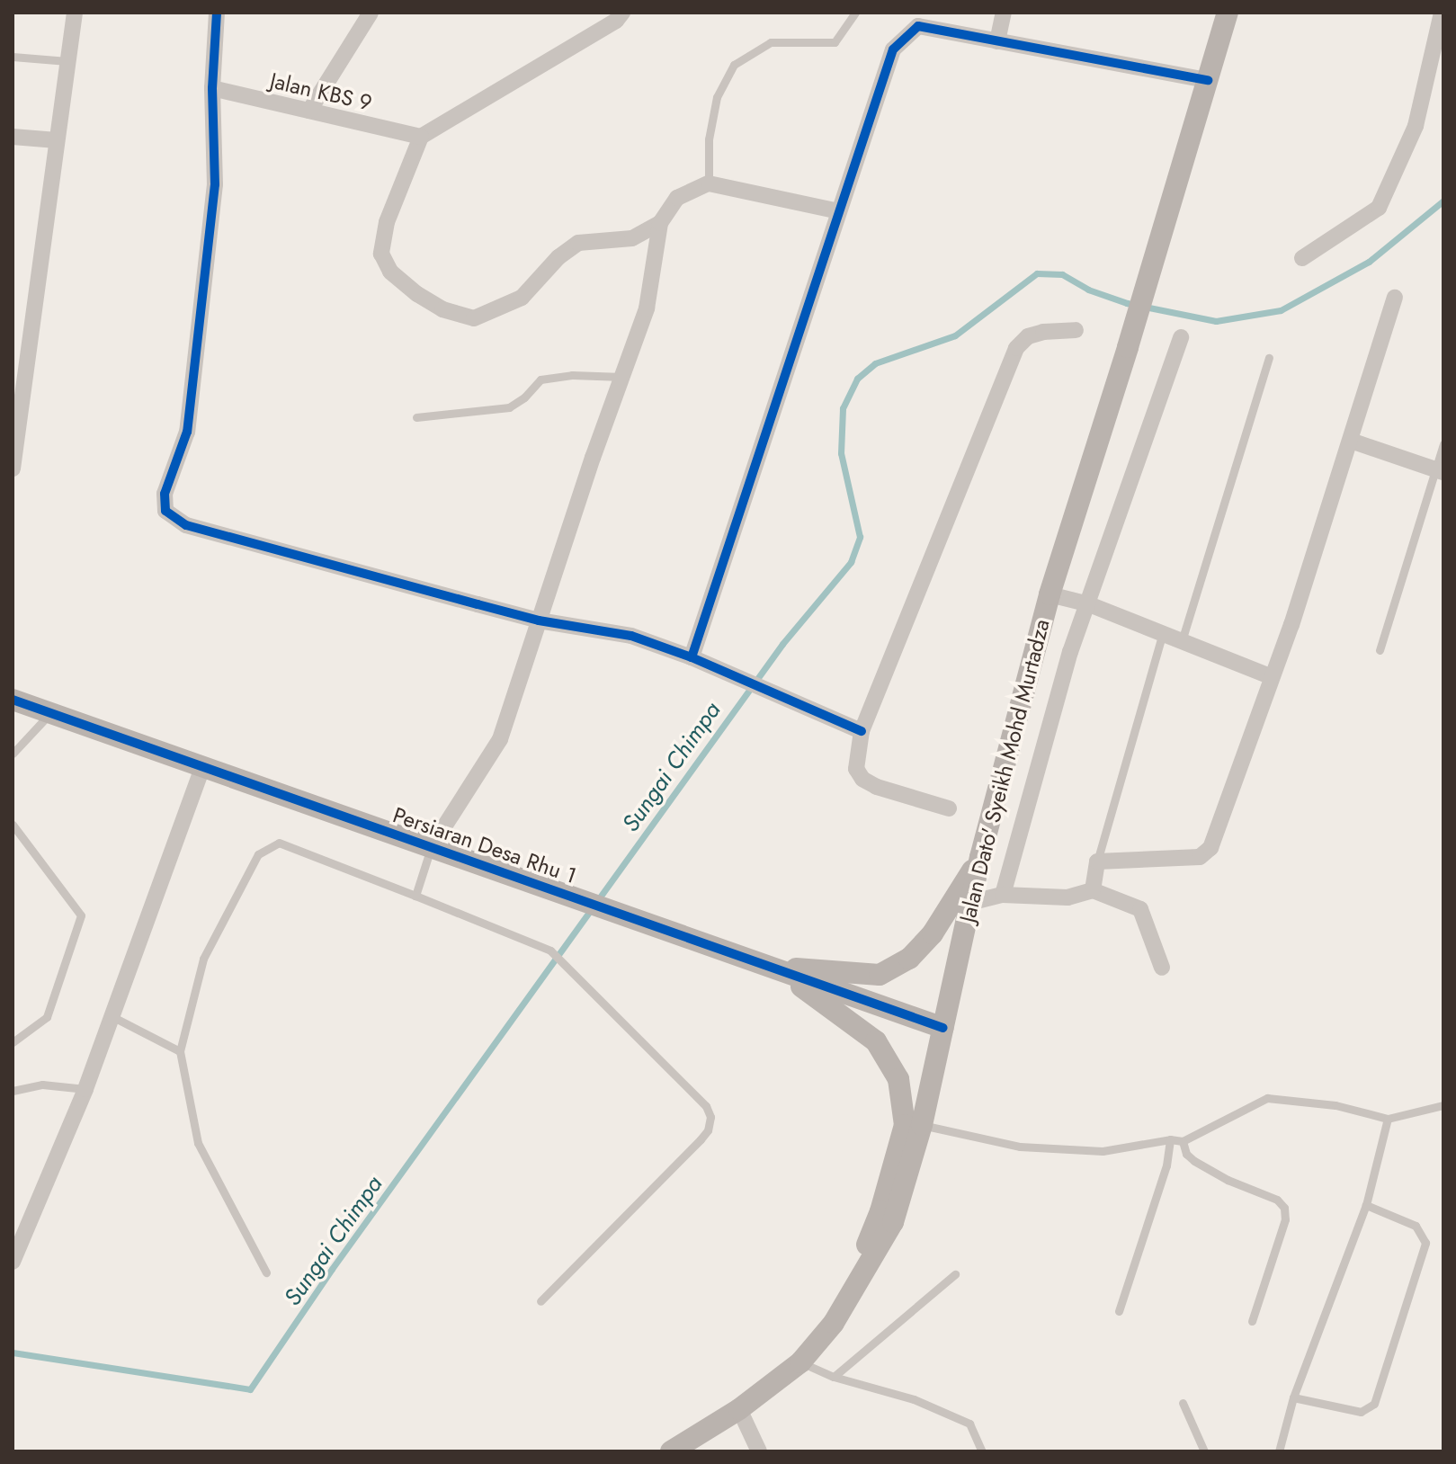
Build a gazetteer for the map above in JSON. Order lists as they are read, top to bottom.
{
  "streets": {
    "main road": ["Jalan Dato' Syeikh Mohd Murtadza", "Persiaran Desa Rhu 1"],
    "street": ["Jalan KBS 9"]
  },
  "crossings": [
    ["Jalan Dato' Syeikh Mohd Murtadza", "Persiaran Desa Rhu 1"]
  ],
  "water": ["Sungai Chimpa"]
}
